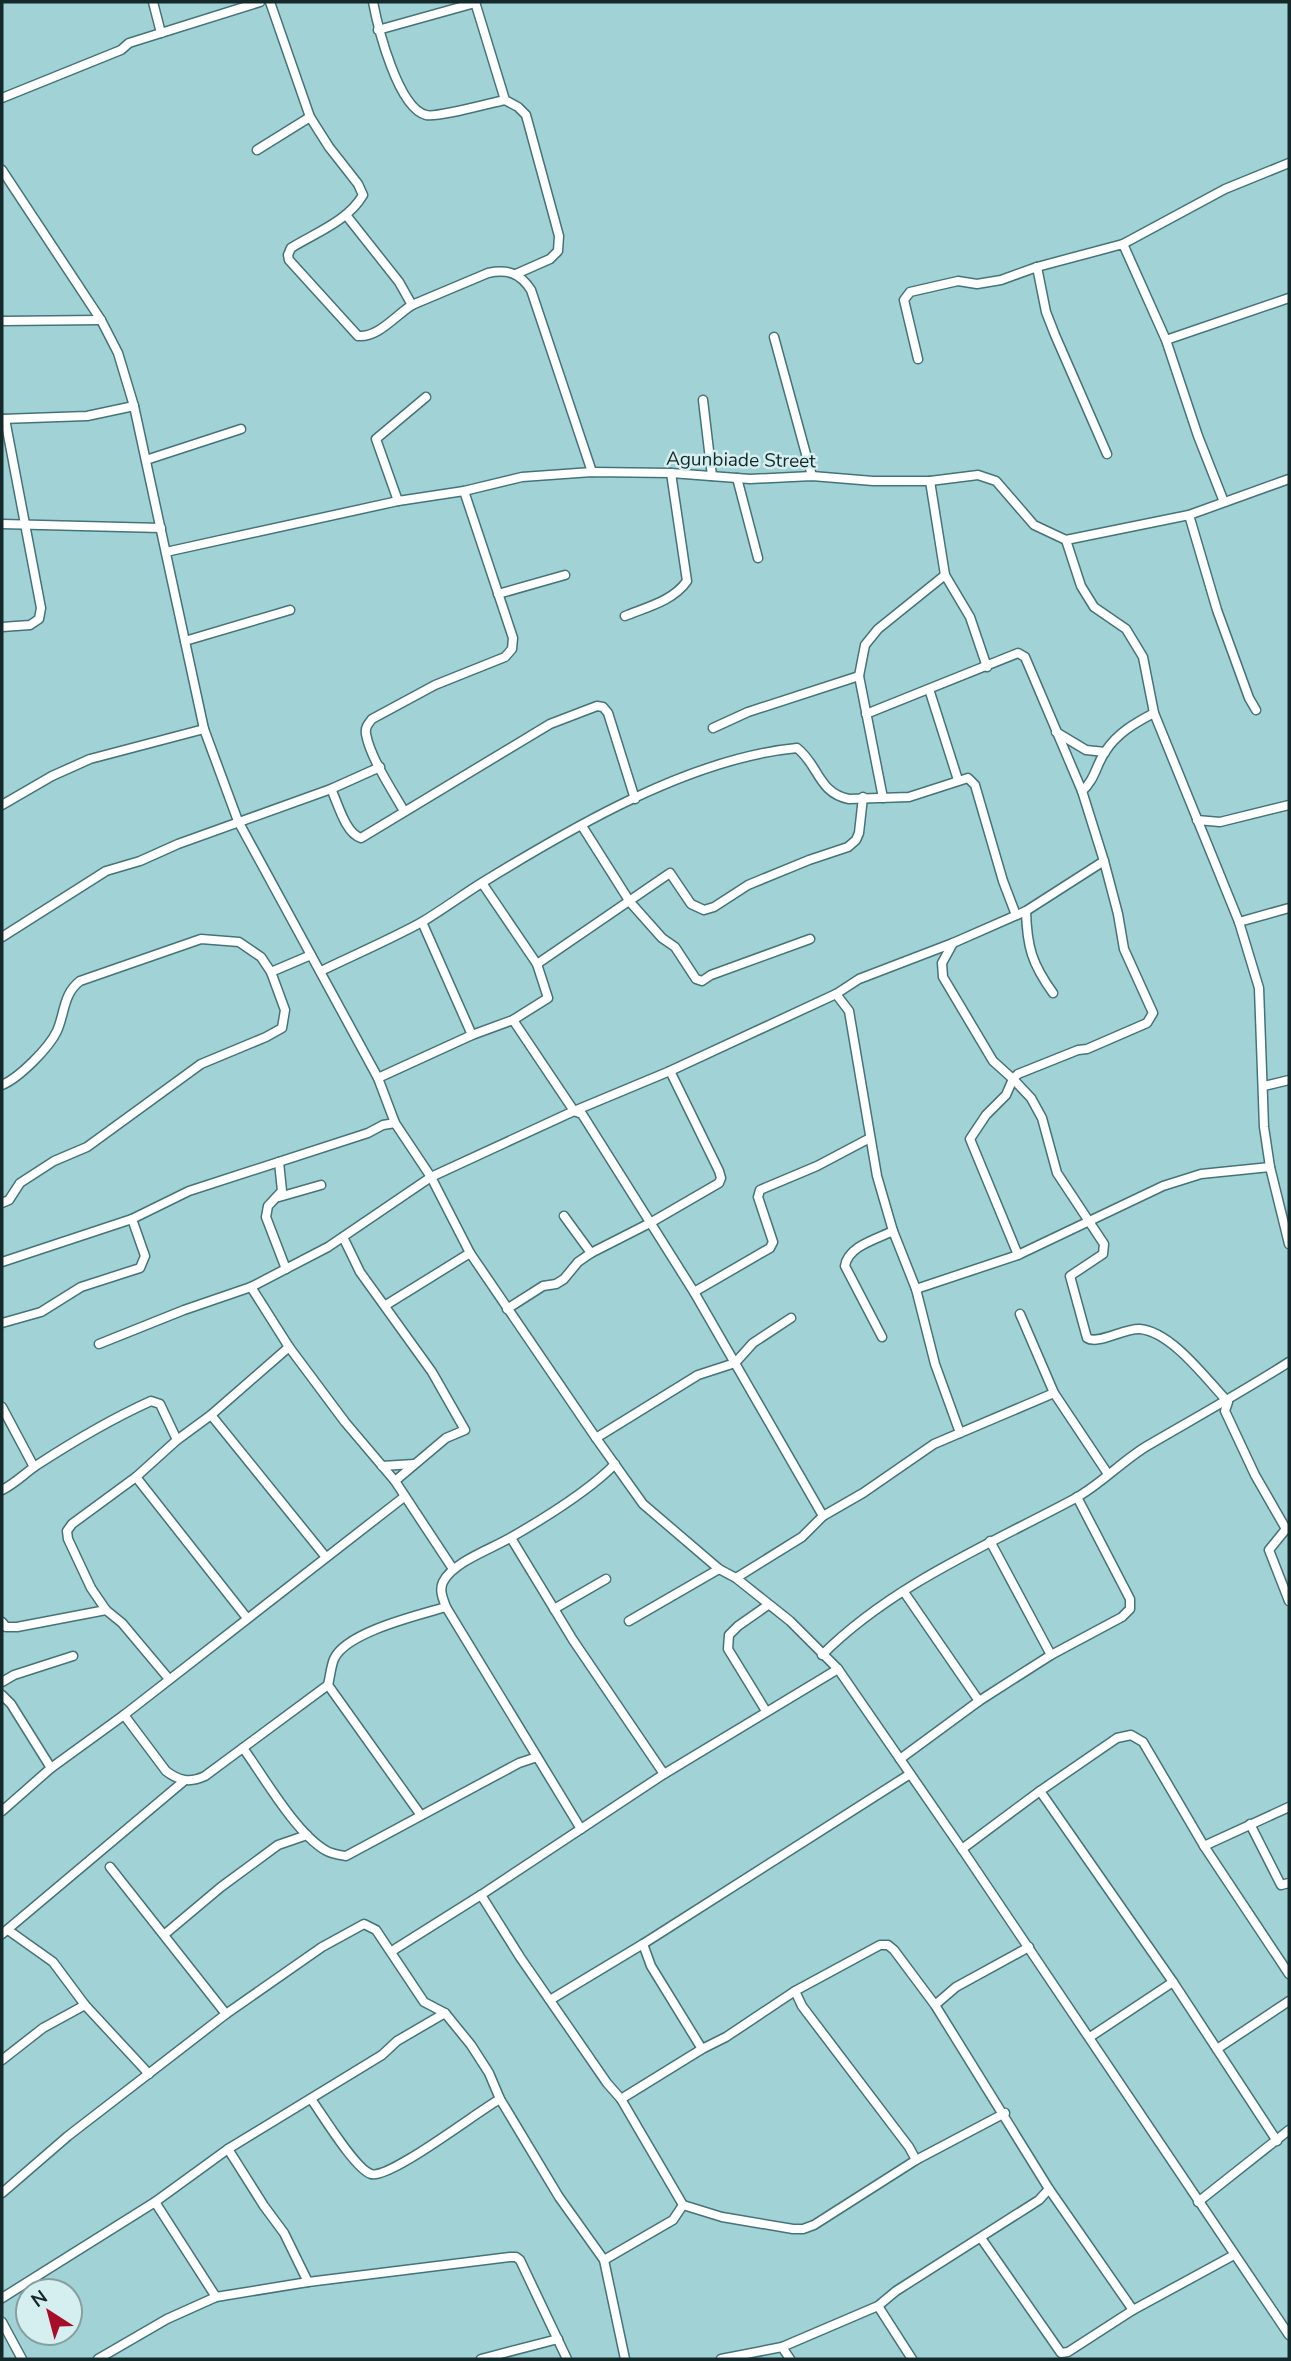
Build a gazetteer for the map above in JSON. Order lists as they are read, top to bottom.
{
  "streets": {
    "street": ["Agunbiade Street"]
  },
  "north": "top left"
}
